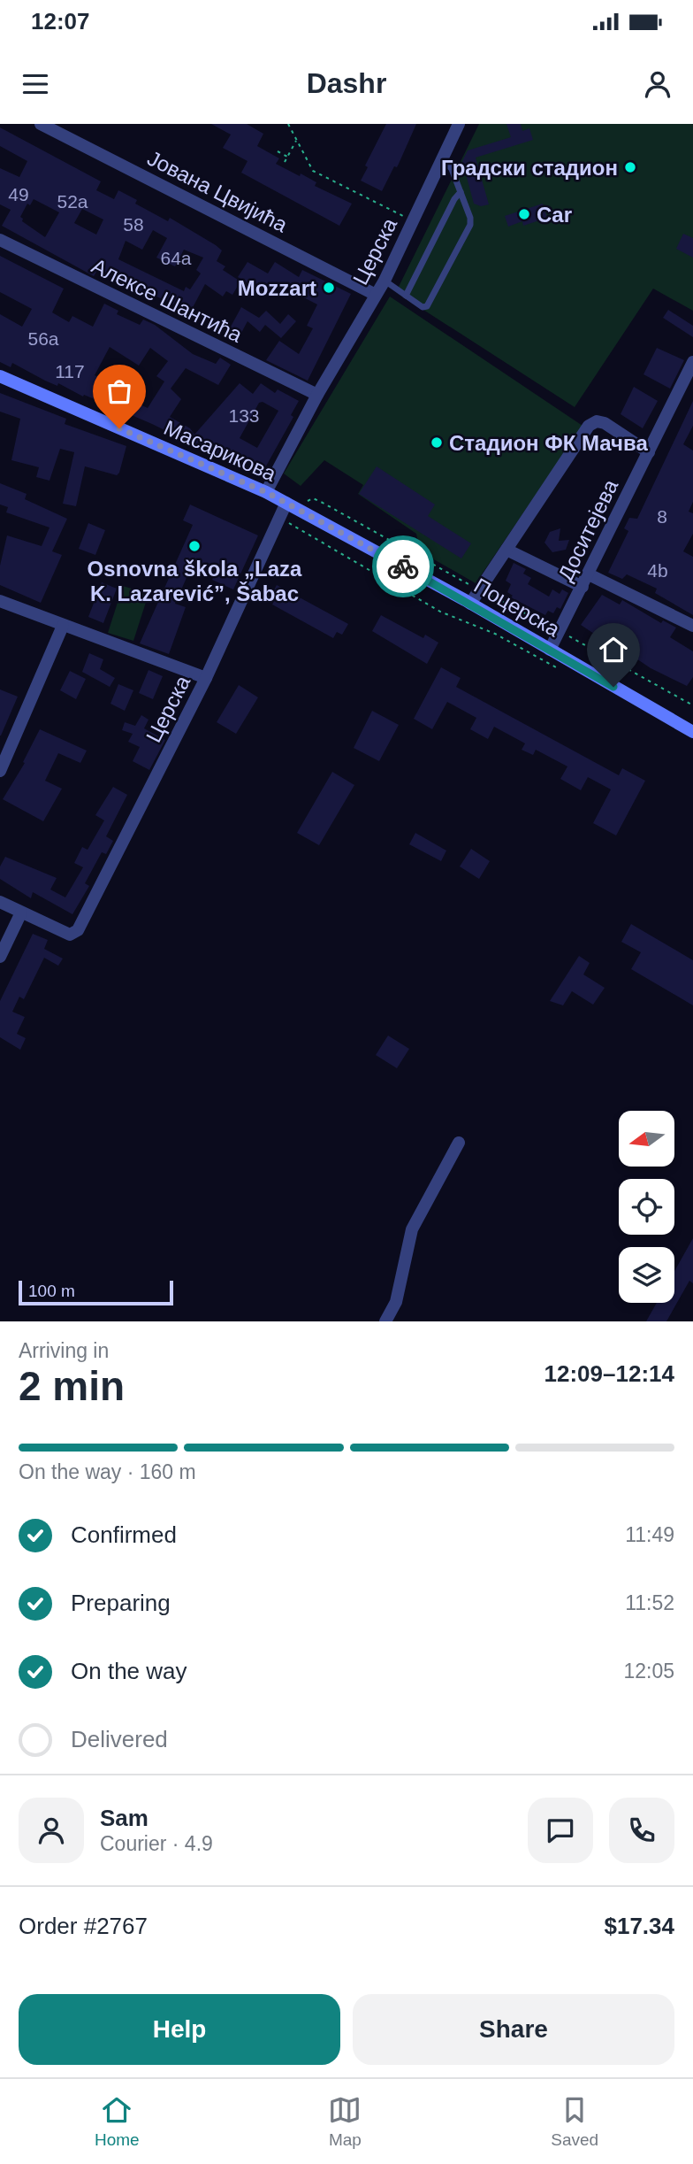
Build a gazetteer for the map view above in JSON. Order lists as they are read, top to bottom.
{
  "streets": {
    "main road": ["Масарикова", "Поцерска"],
    "street": [
      "Јована Цвијића",
      "Церска",
      "Алексе Шантића",
      "Доситејева"
    ]
  },
  "crossings": [
    ["Јована Цвијића", "Церска"],
    ["Церска", "Алексе Шантића"],
    ["Церска", "Масарикова"],
    ["Церска", "Поцерска"],
    ["Масарикова", "Поцерска"],
    ["Доситејева", "Поцерска"]
  ],
  "places": [
    "Градски стадион",
    "Car",
    "Mozzart",
    "Стадион ФК Мачва",
    "Osnovna škola „Laza K. Lazarević”, Šabac"
  ],
  "house_numbers": [
    "49",
    "52a",
    "58",
    "64a",
    "56a",
    "117",
    "133",
    "8",
    "4b"
  ],
  "scale_bar": "100 m",
  "north": "left",
  "page": {
    "status": "12:07",
    "header": "Dashr",
    "scale": "100 m",
    "heading": ["2 min", "Arriving in", "12:09–12:14"],
    "panel": [
      "Sam",
      "Courier · 4.9",
      "Order #2767",
      "$17.34"
    ],
    "bar": "On the way · 160 m",
    "list": [
      ["Confirmed", "11:49"],
      ["Preparing", "11:52"],
      ["On the way", "12:05"],
      "Delivered"
    ],
    "buttons": ["Help", "Share"],
    "tabs": ["Home", "Map", "Saved"]
  }
}
